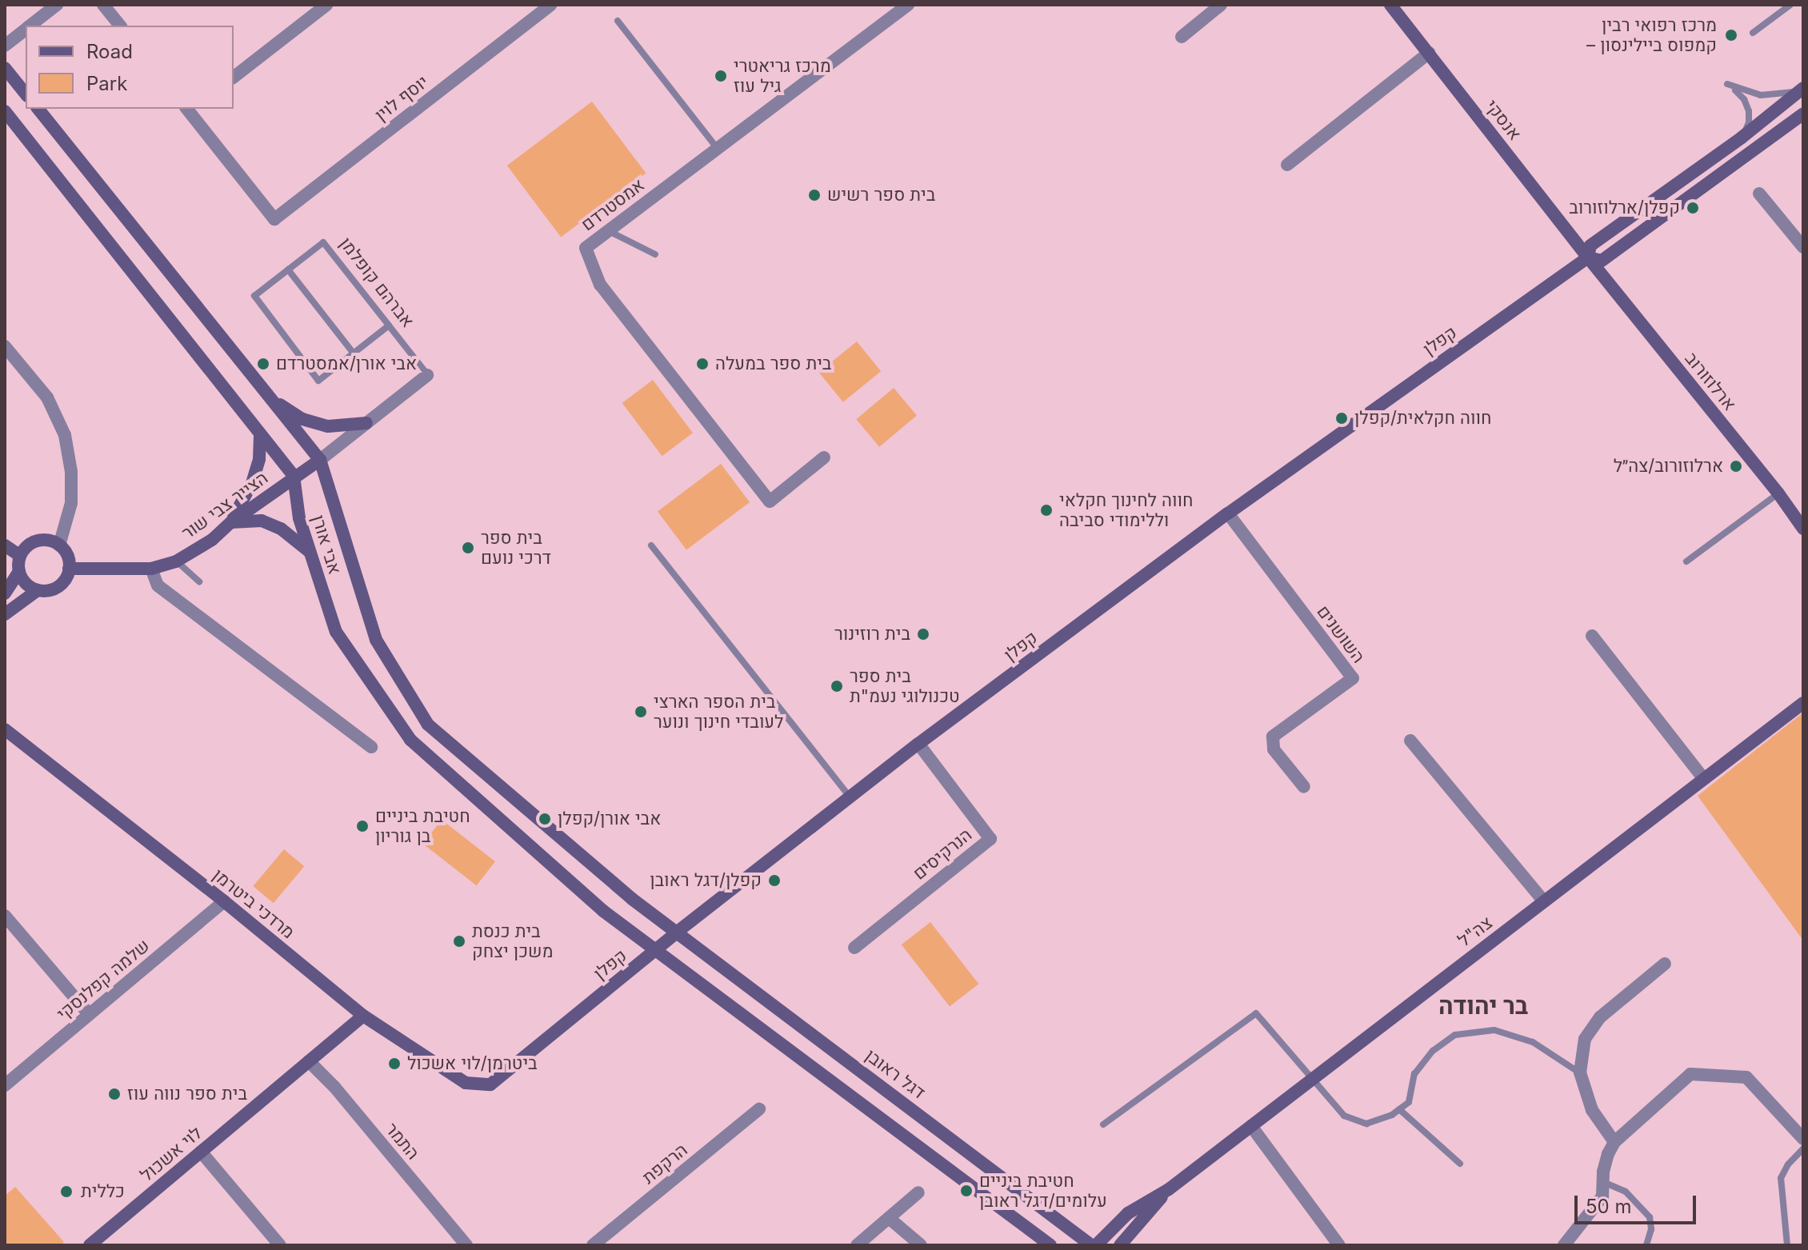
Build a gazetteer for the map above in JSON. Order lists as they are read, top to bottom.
{
  "streets": {
    "street": [
      "יוסף לוין",
      "אנסקי",
      "אמסטרדם",
      "קפלן",
      "ארלוזורוב",
      "הצייר צבי שור",
      "אבי אורן",
      "השושנים",
      "הנרקיסים",
      "מרדכי ביטרמן",
      "צה\"ל",
      "שלמה קפלנסקי",
      "דגל ראובן",
      "התמר",
      "לוי אשכול",
      "הרקפת"
    ],
    "lane": ["אברהם קופלמן"]
  },
  "crossings": [
    ["אנסקי", "קפלן"],
    ["אנסקי", "ארלוזורוב"],
    ["קפלן", "ארלוזורוב"],
    ["קפלן", "אבי אורן"],
    ["קפלן", "השושנים"],
    ["קפלן", "הנרקיסים"],
    ["קפלן", "מרדכי ביטרמן"],
    ["קפלן", "דגל ראובן"],
    ["הצייר צבי שור", "אבי אורן"],
    ["אבי אורן", "דגל ראובן"],
    ["מרדכי ביטרמן", "שלמה קפלנסקי"],
    ["מרדכי ביטרמן", "לוי אשכול"],
    ["צה\"ל", "דגל ראובן"],
    ["התמר", "לוי אשכול"]
  ],
  "districts": ["בר יהודה"],
  "places": [
    "מרכז רפואי רבין – קמפוס ביילינסון",
    "מרכז גריאטרי גיל עוז",
    "בית ספר רשיש",
    "קפלן/ארלוזורוב",
    "אבי אורן/אמסטרדם",
    "בית ספר במעלה",
    "חווה חקלאית/קפלן",
    "ארלוזורוב/צה״ל",
    "חווה לחינוך חקלאי וללימודי סביבה",
    "בית ספר דרכי נועם",
    "בית רוזינור",
    "בית ספר טכנולוגי נעמ\"ת",
    "בית הספר הארצי לעובדי חינוך ונוער",
    "אבי אורן/קפלן",
    "חטיבת ביניים בן גוריון",
    "קפלן/דגל ראובן",
    "בית כנסת משכן יצחק",
    "ביטרמן/לוי אשכול",
    "בית ספר נווה עוז",
    "חטיבת ביניים עלומים/דגל ראובן",
    "כללית"
  ],
  "legend": ["Road", "Park"],
  "scale_bar": "50 m"
}
